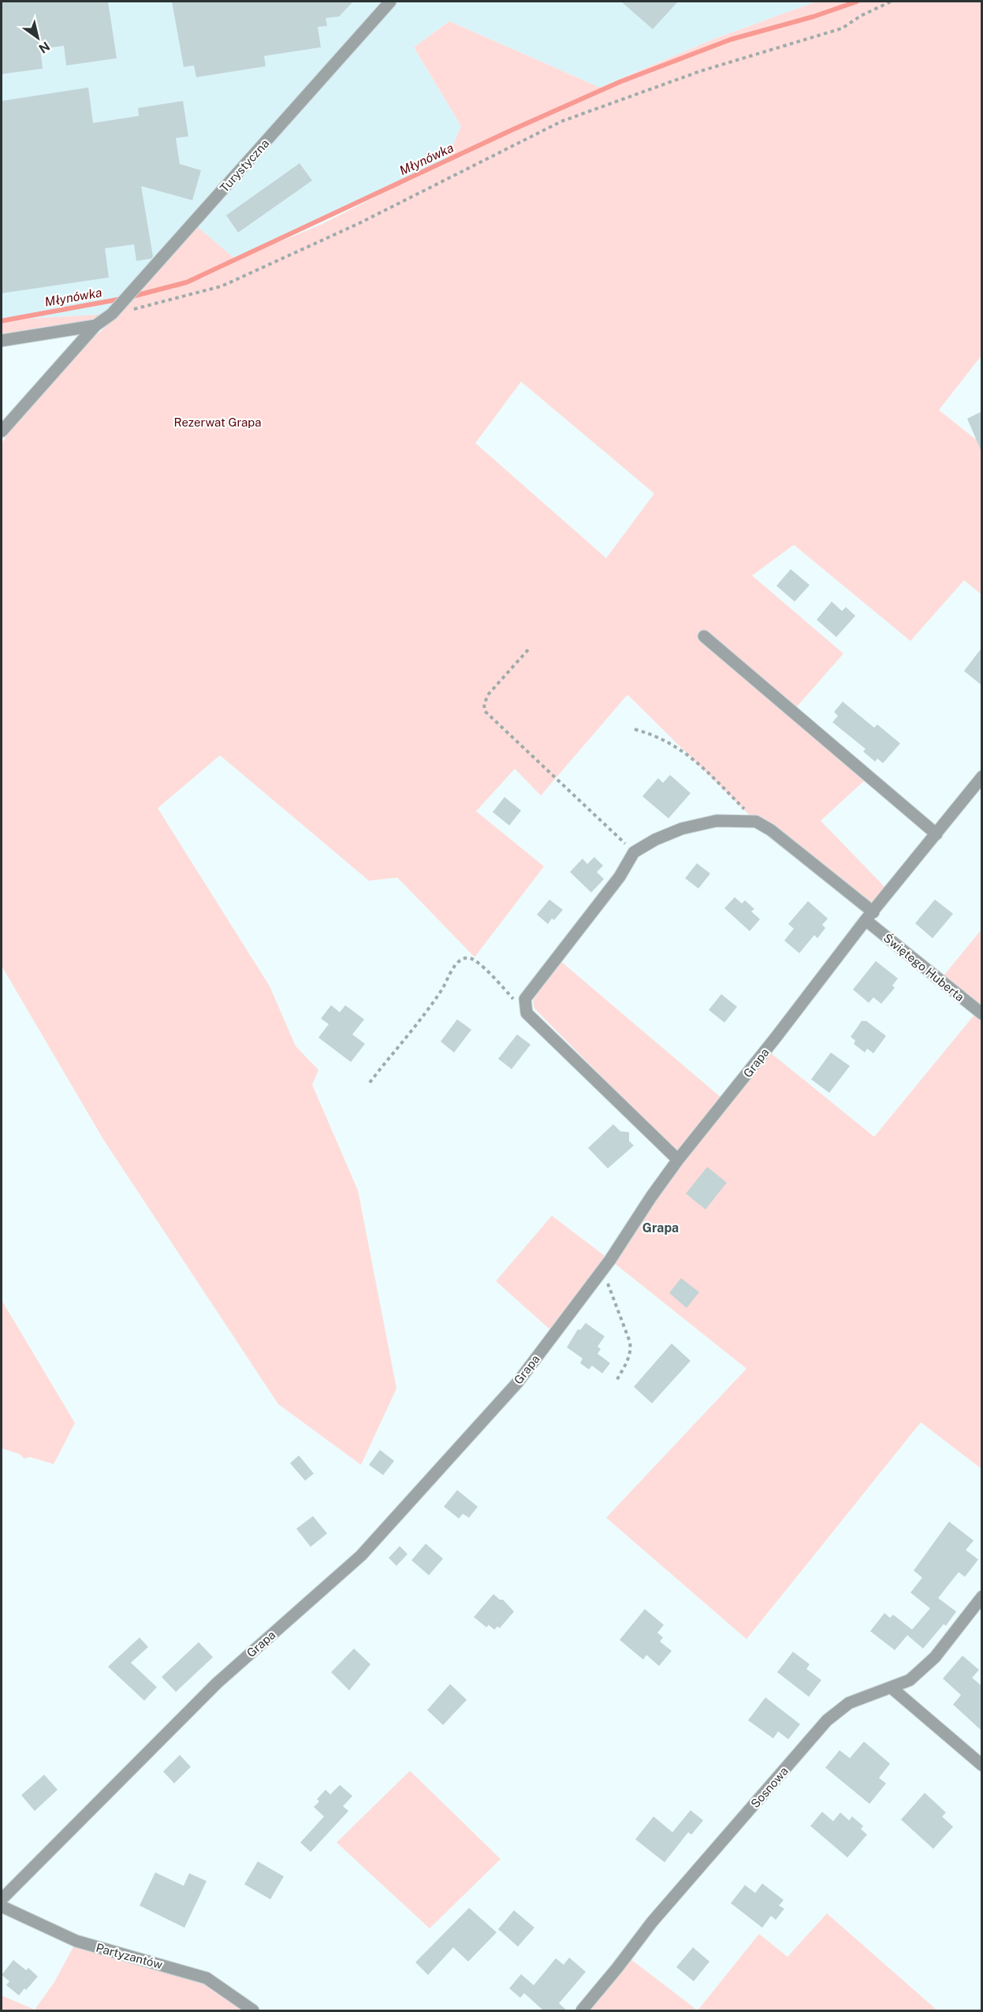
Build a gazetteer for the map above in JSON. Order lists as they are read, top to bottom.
{
  "streets": {
    "street": [
      "Turystyczna",
      "Świętego Huberta",
      "Grapa",
      "Sosnowa",
      "Partyzantów"
    ]
  },
  "crossings": [
    ["Świętego Huberta", "Grapa"]
  ],
  "districts": ["Grapa"],
  "water": ["Młynówka"],
  "parks": ["Rezerwat Grapa"],
  "north": "bottom right"
}
